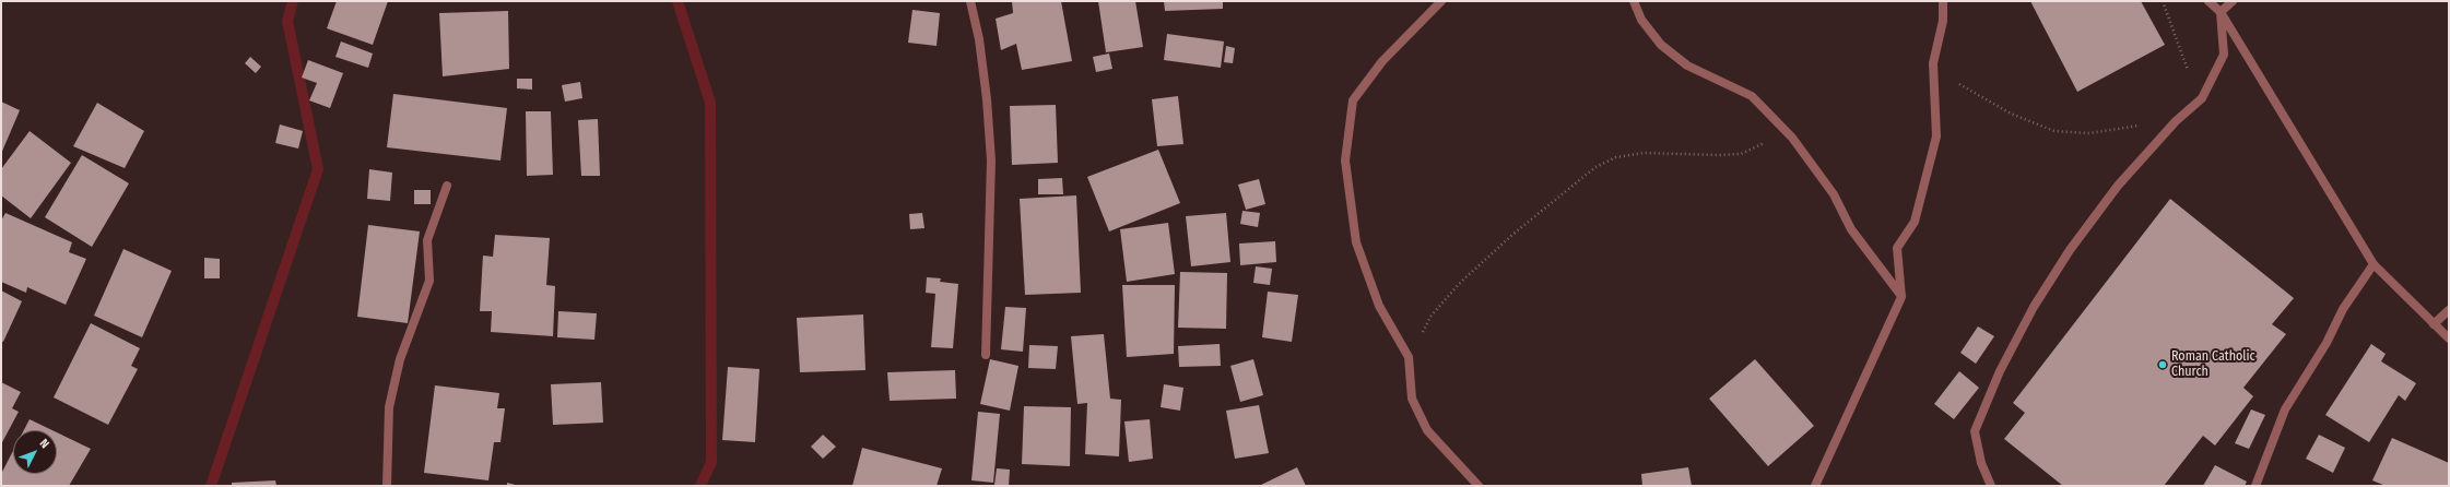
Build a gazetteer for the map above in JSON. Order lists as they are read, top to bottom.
{
  "places": ["Roman Catholic Church"],
  "north": "top right"
}
